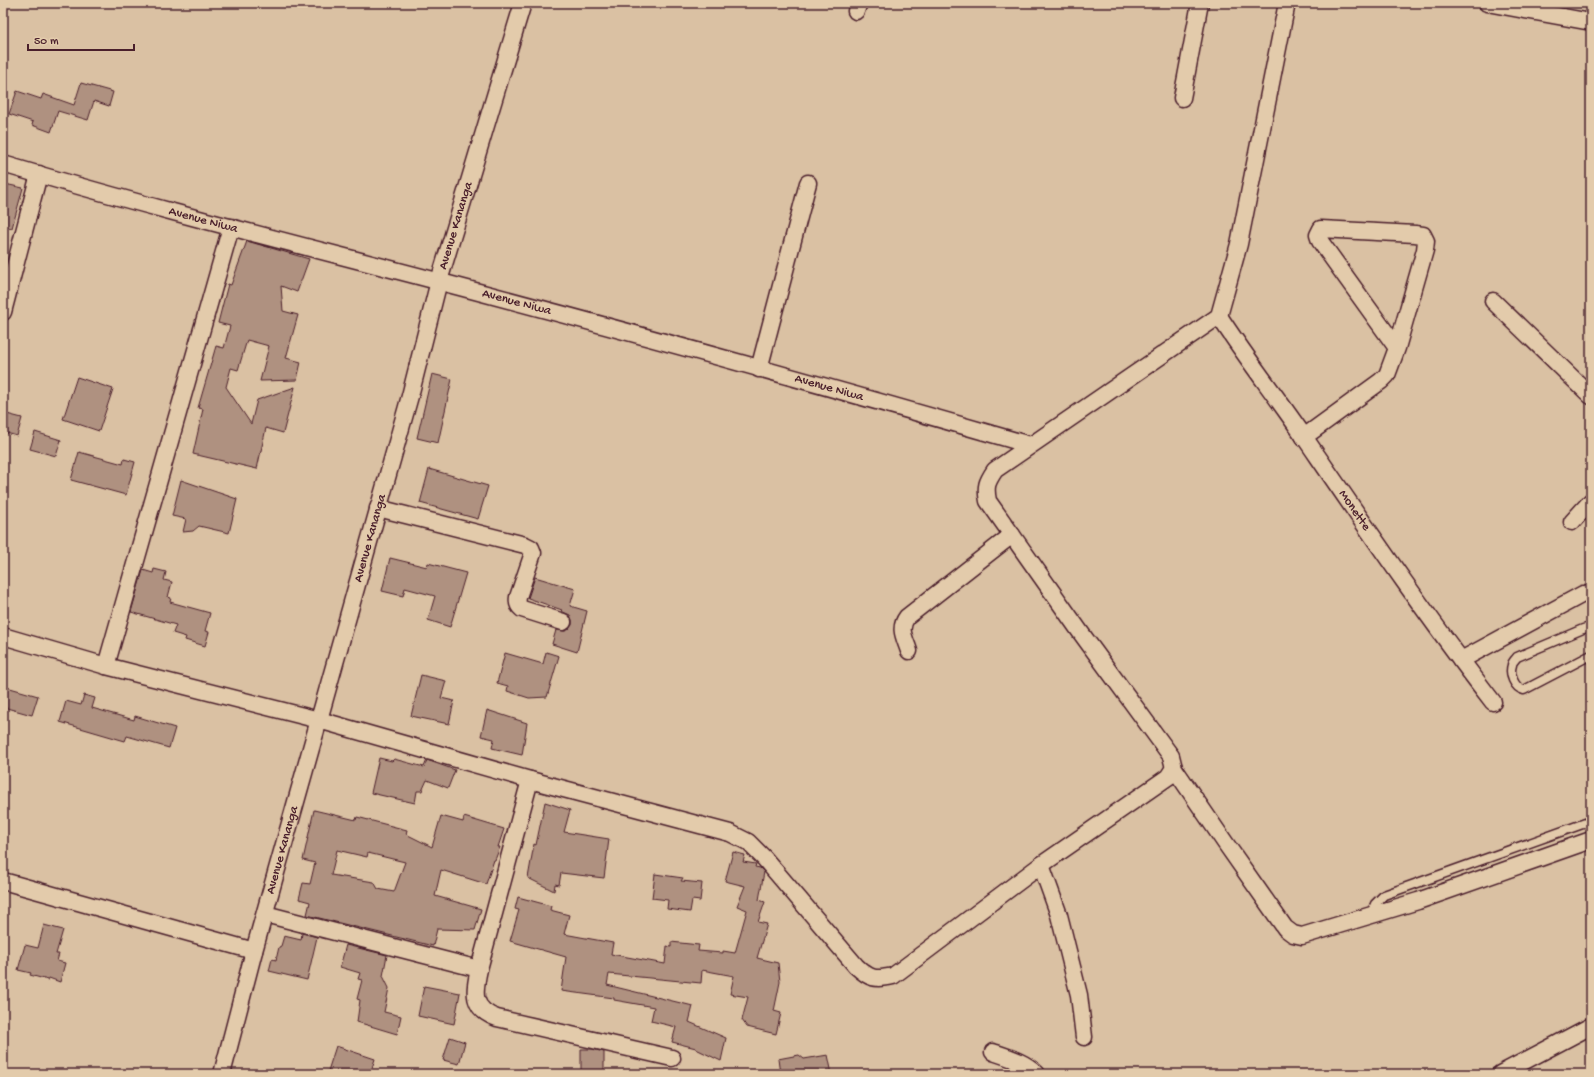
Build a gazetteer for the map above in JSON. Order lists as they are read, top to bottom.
{
  "streets": {
    "street": ["Avenue Niwa", "Avenue Kananga", "Monette"]
  },
  "crossings": [
    ["Avenue Niwa", "Avenue Kananga"]
  ],
  "scale_bar": "50 m"
}
